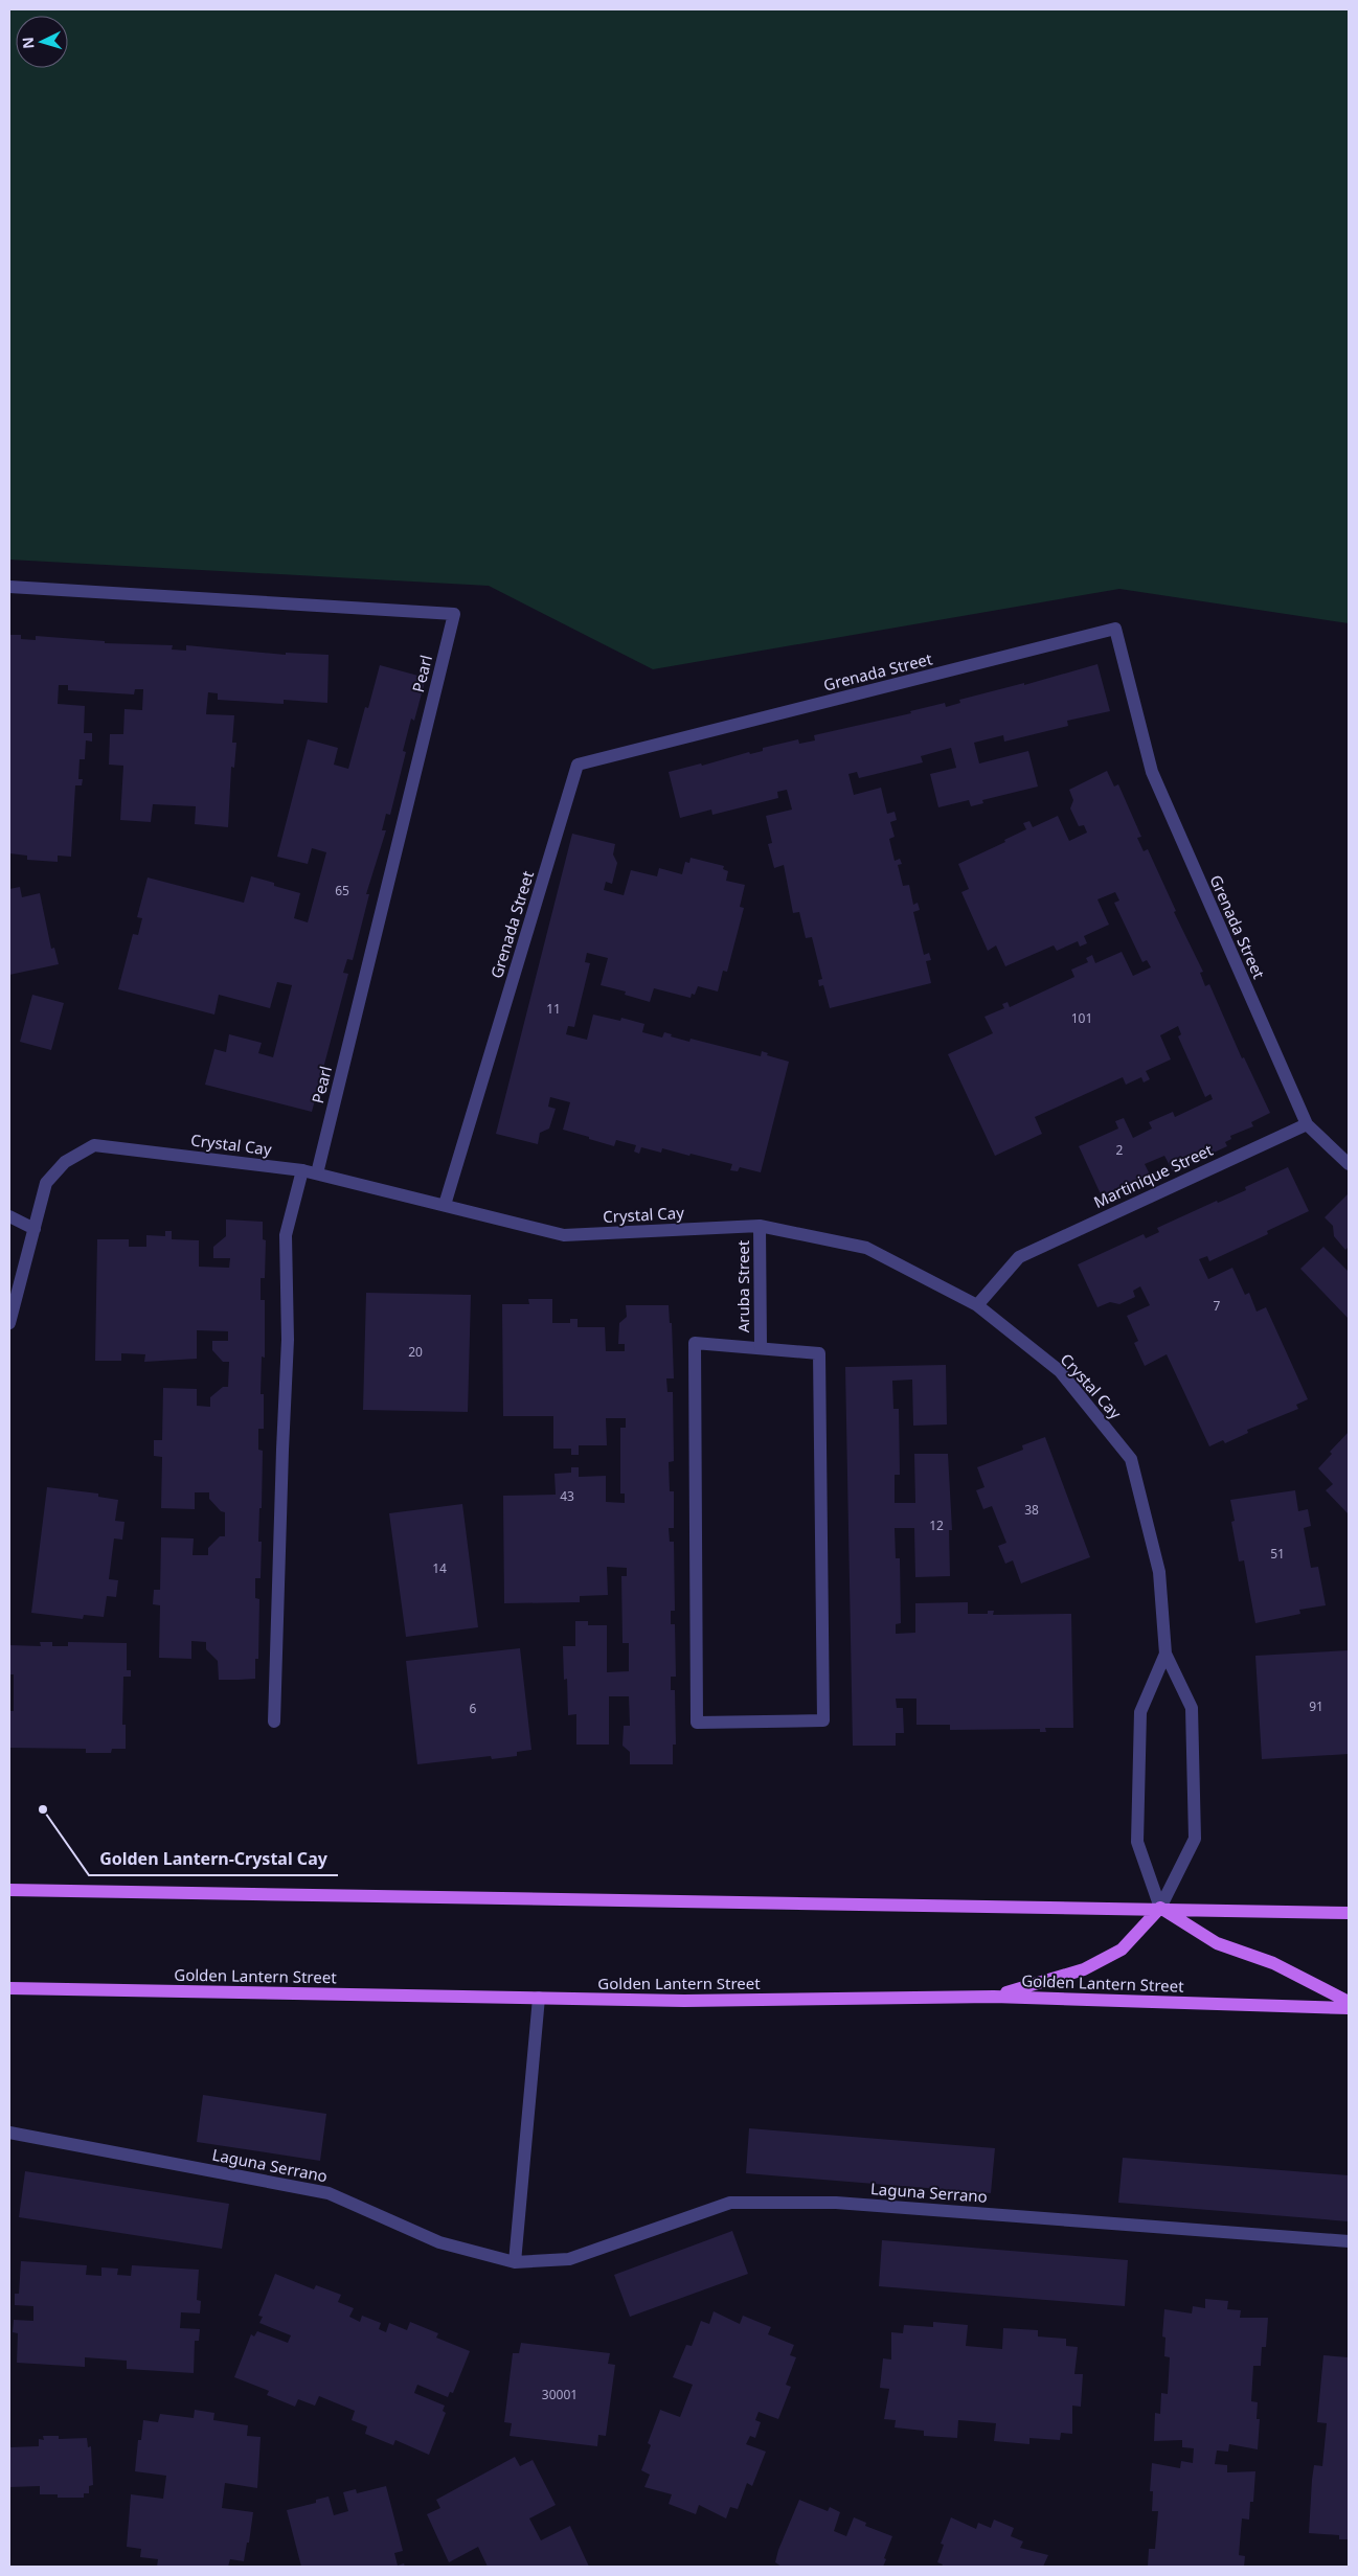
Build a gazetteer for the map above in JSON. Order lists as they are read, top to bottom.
{
  "streets": {
    "main road": ["Golden Lantern Street"],
    "street": [
      "Grenada Street",
      "Pearl",
      "Crystal Cay",
      "Martinique Street",
      "Aruba Street",
      "Laguna Serrano"
    ]
  },
  "crossings": [
    ["Grenada Street", "Crystal Cay"],
    ["Grenada Street", "Martinique Street"],
    ["Pearl", "Crystal Cay"],
    ["Crystal Cay", "Martinique Street"],
    ["Crystal Cay", "Aruba Street"]
  ],
  "places": ["Golden Lantern-Crystal Cay"],
  "house_numbers": [
    "65",
    "11",
    "101",
    "2",
    "7",
    "20",
    "43",
    "38",
    "12",
    "51",
    "14",
    "91",
    "6",
    "30001"
  ],
  "north": "left"
}
